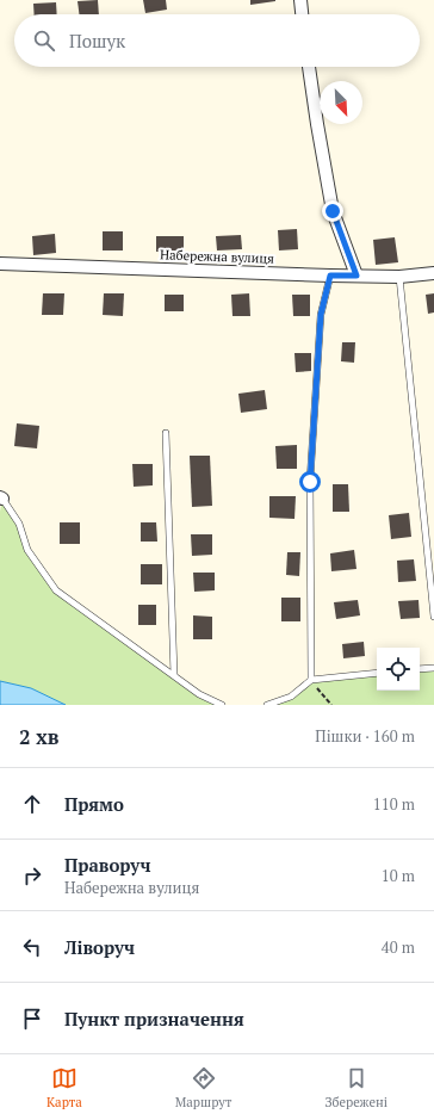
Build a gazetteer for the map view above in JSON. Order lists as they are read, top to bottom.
{
  "streets": {
    "street": ["Набережна вулиця"]
  },
  "north": "bottom right",
  "page": {
    "search": "Пошук",
    "heading": ["2 хв", "Пішки · 160 m"],
    "list": [
      ["Прямо", "110 m"],
      ["Праворуч", "Набережна вулиця", "10 m"],
      ["Ліворуч", "40 m"],
      "Пункт призначення"
    ],
    "nav": ["Карта", "Маршрут", "Збережені"]
  }
}
